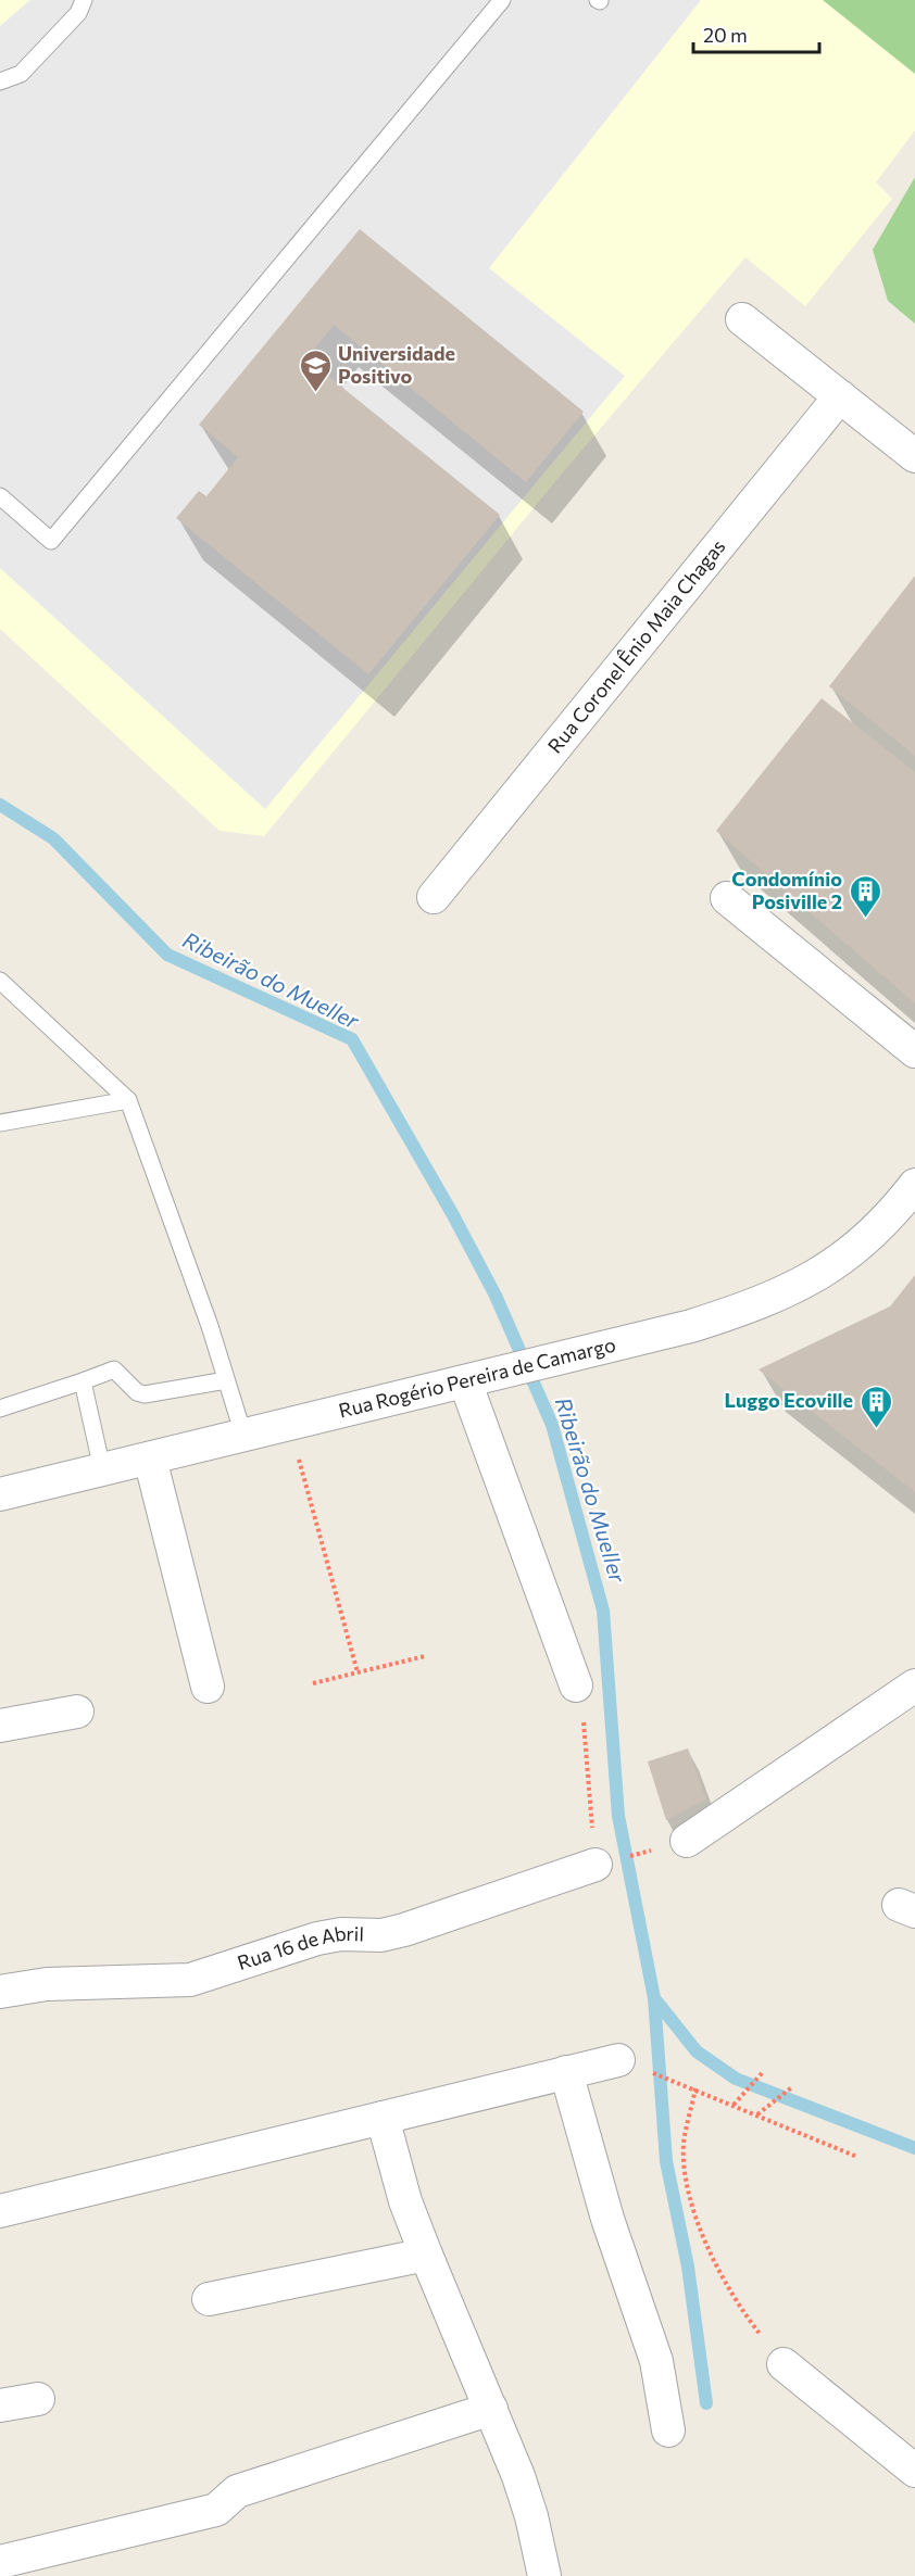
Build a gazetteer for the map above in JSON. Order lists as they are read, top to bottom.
{
  "streets": {
    "street": ["Rua Coronel Ênio Maia Chagas", "Rua Rogério Pereira de Camargo", "Rua 16 de Abril"]
  },
  "water": ["Ribeirão do Mueller"],
  "places": {
    "school or university": ["Universidade Positivo"],
    "building": ["Condomínio Posiville 2", "Luggo Ecoville"]
  },
  "scale_bar": "20 m"
}
